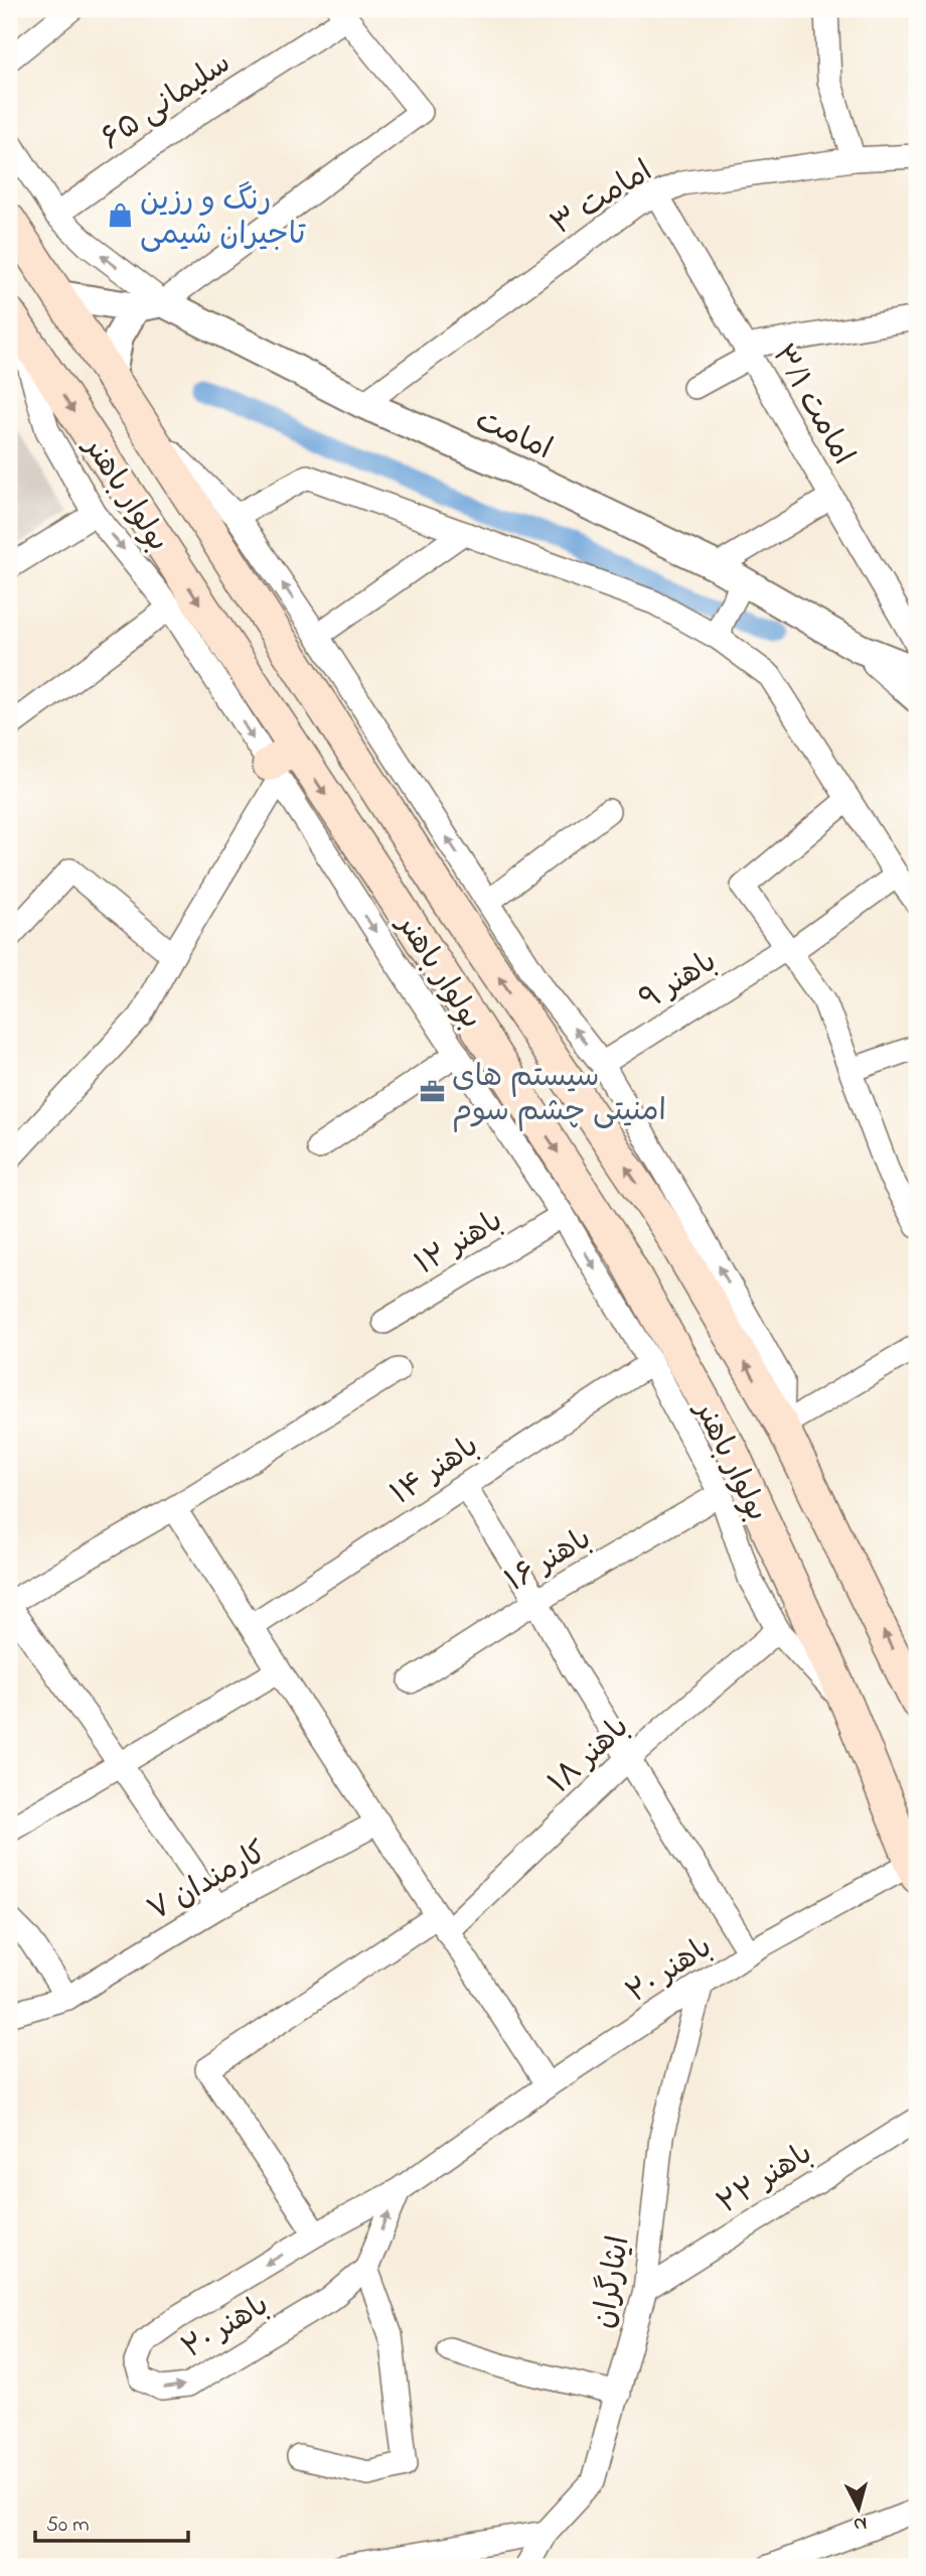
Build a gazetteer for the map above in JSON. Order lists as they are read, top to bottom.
{
  "streets": {
    "main road": ["بولوار باهنر"],
    "street": [
      "سلیمانی ۶۵",
      "امامت ۳",
      "امامت ۳/۱",
      "امامت",
      "باهنر ۹",
      "باهنر ۱۲",
      "باهنر ۱۴",
      "باهنر ۱۶",
      "باهنر ۱۸",
      "کارمندان ۷",
      "باهنر ۲۰",
      "باهنر ۲۲",
      "ایثارگران"
    ]
  },
  "crossings": [
    ["امامت ۳", "امامت ۳/۱"],
    ["امامت ۳", "امامت"],
    ["امامت", "بولوار باهنر"],
    ["بولوار باهنر", "باهنر ۲۰"],
    ["باهنر ۱۸", "باهنر ۲۰"],
    ["باهنر ۲۰", "ایثارگران"],
    ["باهنر ۲۲", "ایثارگران"]
  ],
  "places": {
    "shop": ["رنگ و رزین تاجیران شیمی"],
    "office": ["سیستم های امنیتی چشم سوم"]
  },
  "scale_bar": "50 m",
  "north": "bottom"
}
